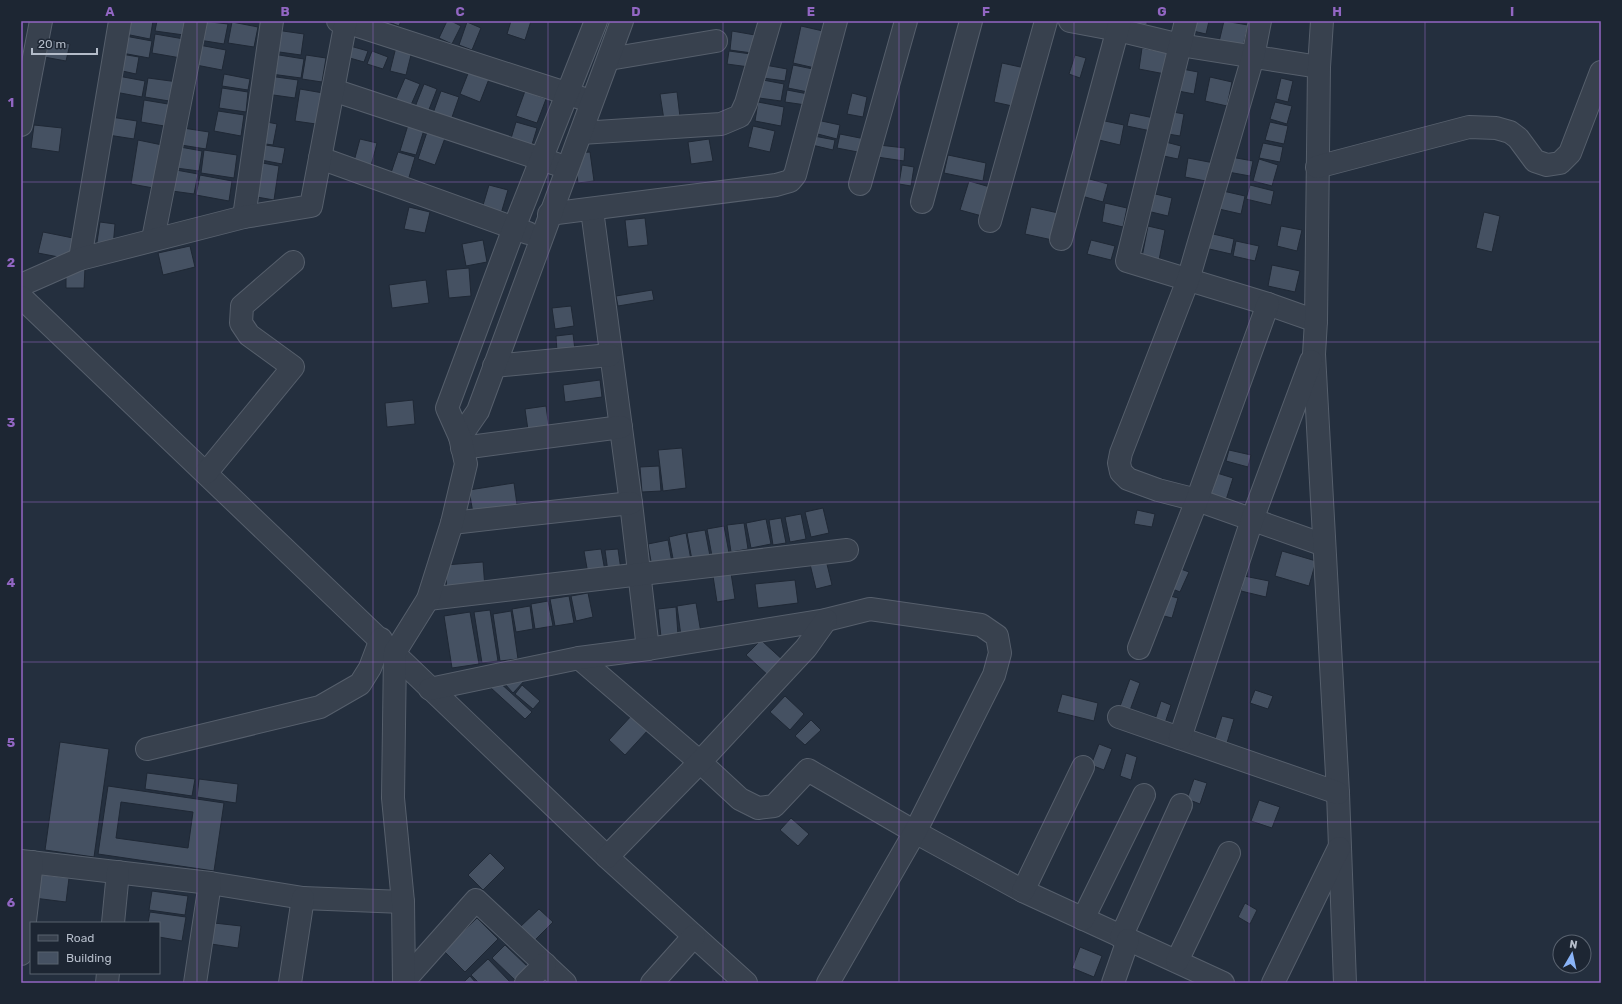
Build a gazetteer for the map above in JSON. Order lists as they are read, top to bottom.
{
  "legend": ["Road", "Building"],
  "scale_bar": "20 m",
  "north": "top",
  "grid": {
    "columns": [
      "A",
      "B",
      "C",
      "D",
      "E",
      "F",
      "G",
      "H",
      "I"
    ],
    "rows": [
      "1",
      "2",
      "3",
      "4",
      "5",
      "6"
    ]
  }
}
